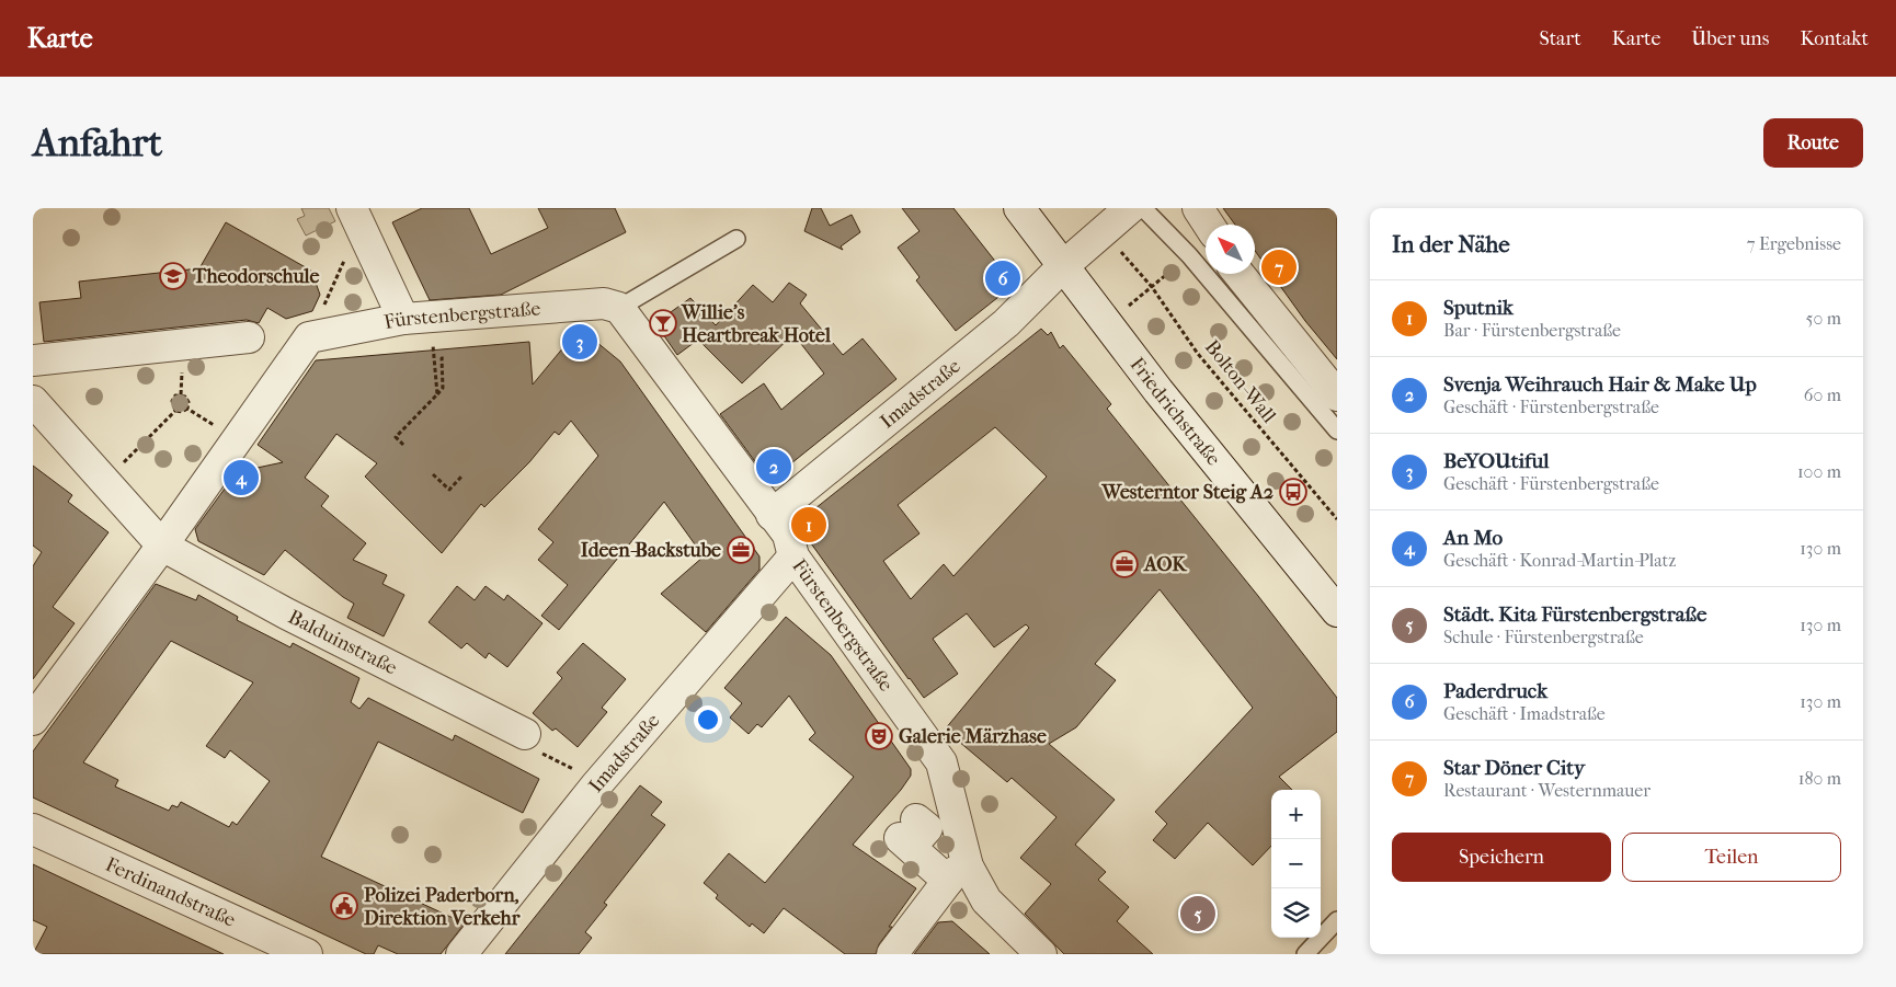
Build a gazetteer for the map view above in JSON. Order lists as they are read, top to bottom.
{
  "streets": {
    "street": [
      "Fürstenbergstraße",
      "Imadstraße",
      "Friedrichstraße",
      "Balduinstraße",
      "Ferdinandstraße"
    ],
    "path": ["Bolton-Wall"]
  },
  "crossings": [
    ["Fürstenbergstraße", "Imadstraße"],
    ["Imadstraße", "Friedrichstraße"]
  ],
  "places": {
    "school or university": ["Theodorschule"],
    "bar": ["Willie's Heartbreak Hotel"],
    "bus stop": ["Westerntor Steig A2"],
    "office": ["Ideen-Backstube", "AOK"],
    "theatre": ["Galerie Märzhase"],
    "public building": ["Polizei Paderborn, Direktion Verkehr"]
  },
  "north": "top left",
  "page": {
    "header": "Karte",
    "nav": [
      "Start",
      "Karte",
      "Über uns",
      "Kontakt"
    ],
    "buttons": [
      "Route",
      ["Speichern", "Teilen"]
    ],
    "title": "Anfahrt",
    "heading": ["In der Nähe", "7 Ergebnisse"],
    "pins": [
      "7",
      "6",
      "3",
      "2",
      "4",
      "1",
      "5"
    ],
    "list": [
      {
        "mark": "1",
        "name": "Sputnik",
        "note": "Bar · Fürstenbergstraße",
        "value": "50 m"
      },
      {
        "mark": "2",
        "name": "Svenja Weihrauch Hair & Make Up",
        "note": "Geschäft · Fürstenbergstraße",
        "value": "60 m"
      },
      {
        "mark": "3",
        "name": "BeYOUtiful",
        "note": "Geschäft · Fürstenbergstraße",
        "value": "100 m"
      },
      {
        "mark": "4",
        "name": "An Mo",
        "note": "Geschäft · Konrad-Martin-Platz",
        "value": "130 m"
      },
      {
        "mark": "5",
        "name": "Städt. Kita Fürstenbergstraße",
        "note": "Schule · Fürstenbergstraße",
        "value": "130 m"
      },
      {
        "mark": "6",
        "name": "Paderdruck",
        "note": "Geschäft · Imadstraße",
        "value": "130 m"
      },
      {
        "mark": "7",
        "name": "Star Döner City",
        "note": "Restaurant · Westernmauer",
        "value": "180 m"
      }
    ],
    "map_buttons": ["+", "−"]
  }
}
